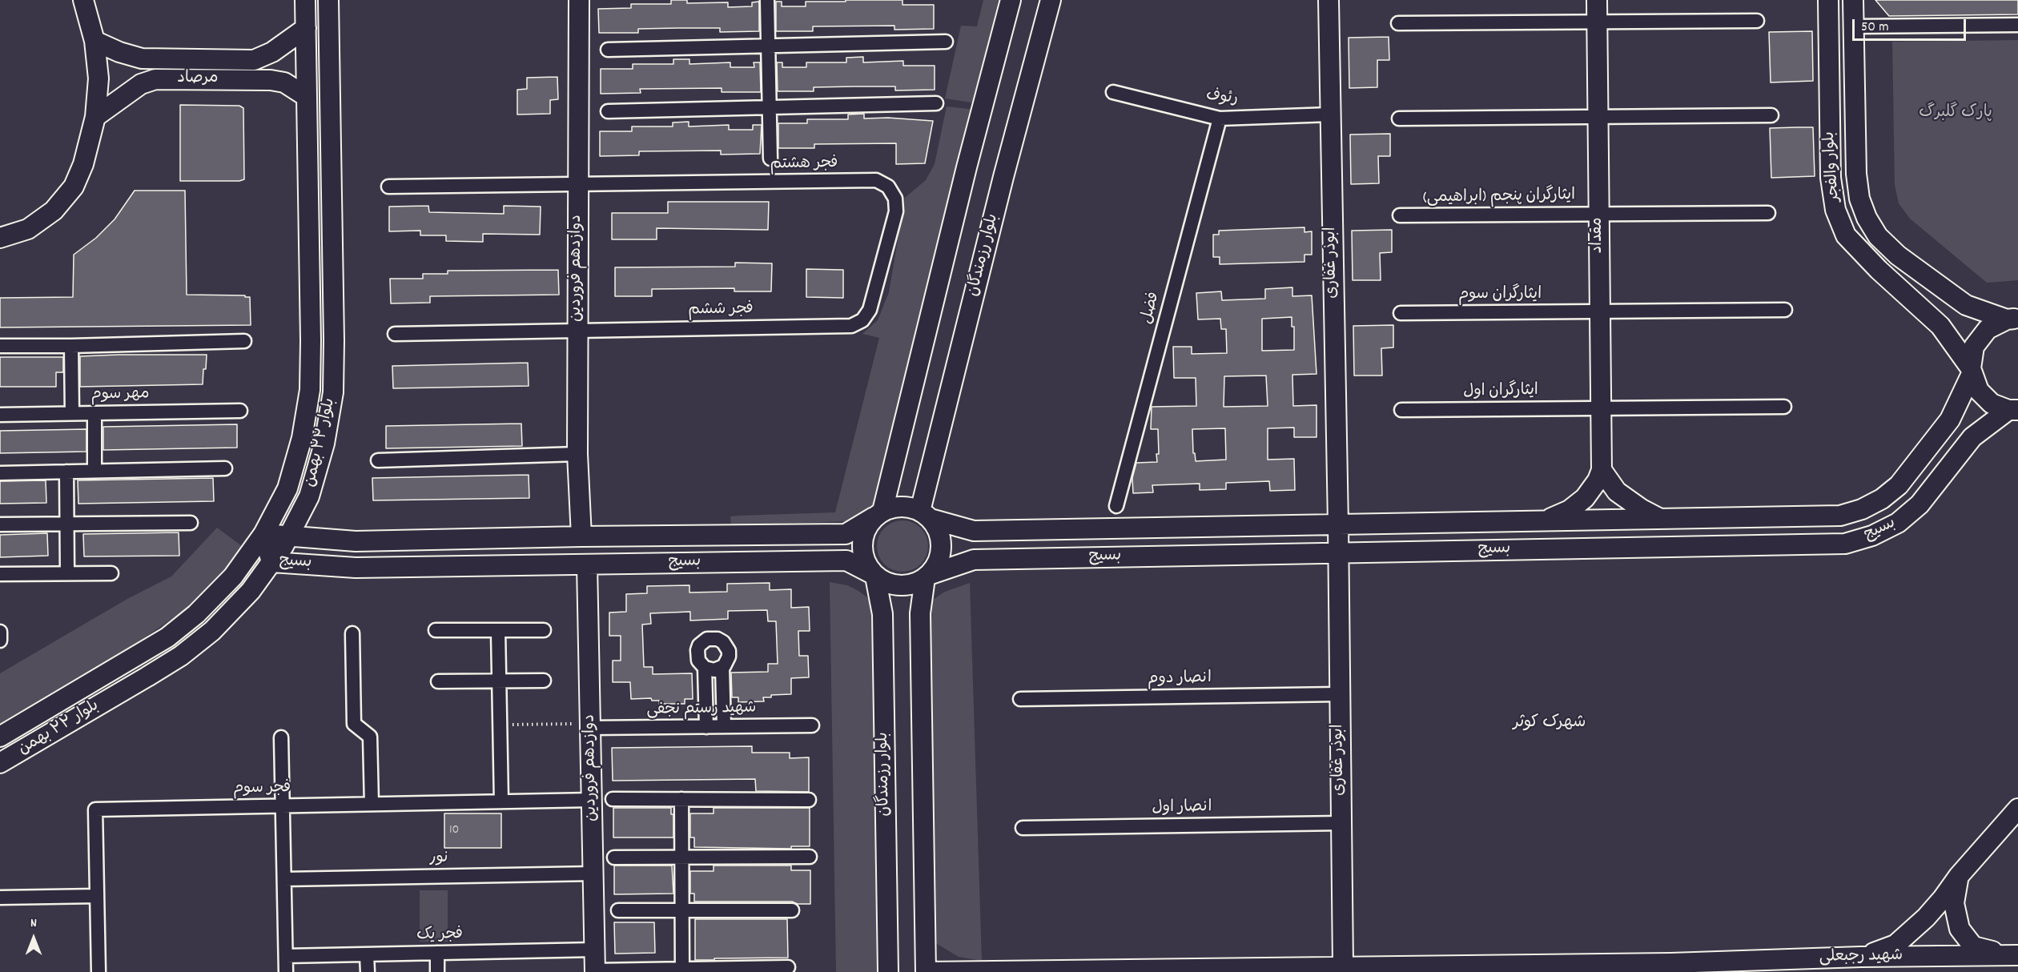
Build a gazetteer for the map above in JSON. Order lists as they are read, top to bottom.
{
  "streets": {
    "main road": [
      "مرصاد",
      "بلوار والفجر",
      "مقداد",
      "بلوار رزمندگان",
      "ابوذر غفاری",
      "دوازدهم فروردین",
      "بلوار ۲۲ بهمن",
      "بسیج",
      "شهید رجبعلی"
    ],
    "street": [
      "رئوف",
      "فجر هشتم",
      "ایثارگران پنجم (ابراهیمی)",
      "ایثارگران سوم",
      "فضل",
      "فجر ششم",
      "ایثارگران اول",
      "مهر سوم",
      "انصار دوم",
      "شهید رستم نجفی",
      "فجر سوم",
      "انصار اول",
      "نور",
      "فجر یک"
    ]
  },
  "crossings": [
    ["مرصاد", "بلوار ۲۲ بهمن"],
    ["رئوف", "ابوذر غفاری"],
    ["رئوف", "فضل"],
    ["فجر هشتم", "دوازدهم فروردین"],
    ["فجر هشتم", "فجر ششم"],
    ["بلوار والفجر", "بسیج"],
    ["ایثارگران پنجم (ابراهیمی)", "مقداد"],
    ["مقداد", "ایثارگران سوم"],
    ["مقداد", "ایثارگران اول"],
    ["بلوار رزمندگان", "بسیج"],
    ["ابوذر غفاری", "بسیج"],
    ["ابوذر غفاری", "انصار دوم"],
    ["ابوذر غفاری", "انصار اول"],
    ["ابوذر غفاری", "شهید رجبعلی"],
    ["دوازدهم فروردین", "فجر ششم"],
    ["دوازدهم فروردین", "بسیج"],
    ["دوازدهم فروردین", "شهید رستم نجفی"],
    ["دوازدهم فروردین", "فجر سوم"],
    ["دوازدهم فروردین", "نور"],
    ["دوازدهم فروردین", "فجر یک"],
    ["بلوار ۲۲ بهمن", "بسیج"]
  ],
  "districts": ["شهرک کوثر"],
  "parks": ["پارک گلبرگ"],
  "house_numbers": ["10"],
  "scale_bar": "50 m",
  "north": "top"
}
